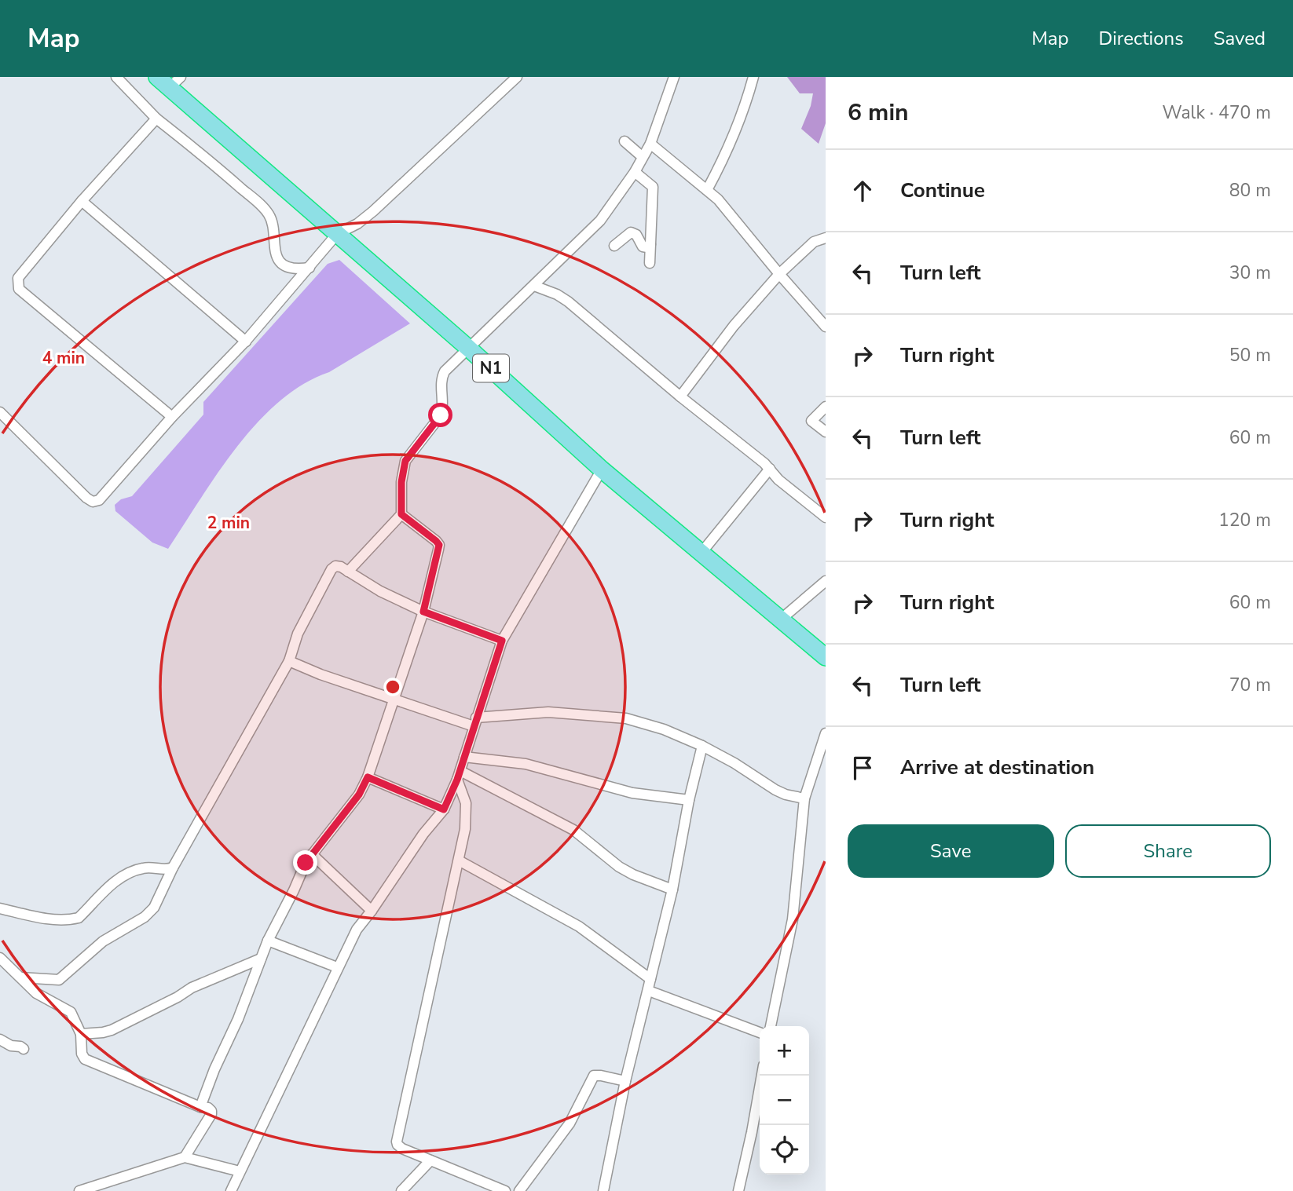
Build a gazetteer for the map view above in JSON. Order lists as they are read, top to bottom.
{
  "streets": {
    "highway": ["N1"]
  },
  "page": {
    "header": "Map",
    "nav": ["Map", "Directions", "Saved"],
    "heading": ["6 min", "Walk · 470 m"],
    "list": [
      ["Continue", "80 m"],
      ["Turn left", "30 m"],
      ["Turn right", "50 m"],
      ["Turn left", "60 m"],
      ["Turn right", "120 m"],
      ["Turn right", "60 m"],
      ["Turn left", "70 m"],
      "Arrive at destination"
    ],
    "buttons": ["Save", "Share"],
    "map_buttons": ["+", "−"]
  },
  "rings": ["4 min", "2 min"]
}
